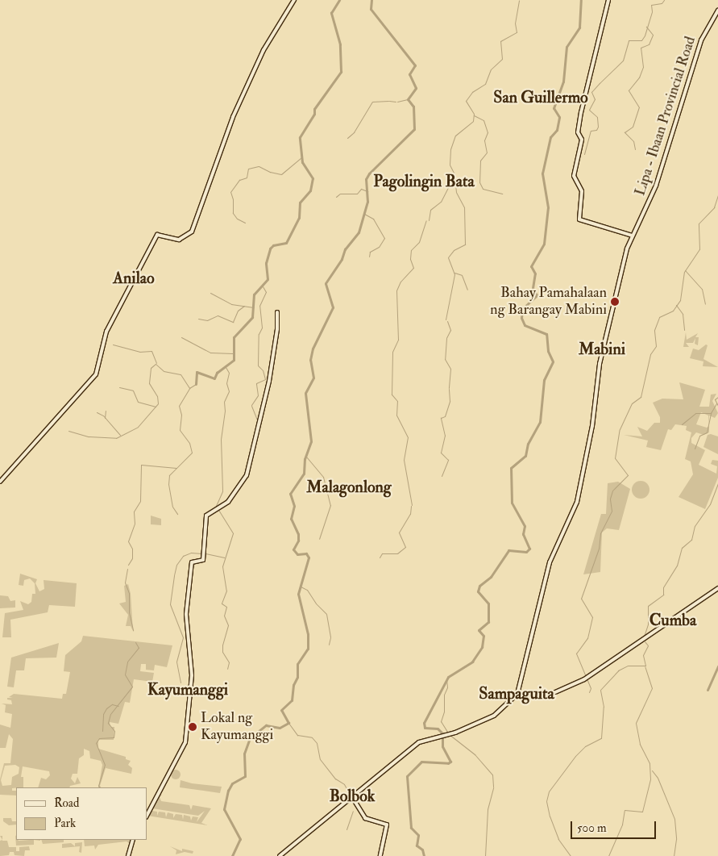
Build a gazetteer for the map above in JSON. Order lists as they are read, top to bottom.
{
  "streets": {
    "street": ["Lipa - Ibaan Provincial Road"]
  },
  "districts": [
    "San Guillermo",
    "Pagolingin Bata",
    "Anilao",
    "Mabini",
    "Malagonlong",
    "Cumba",
    "Kayumanggi",
    "Sampaguita",
    "Bolbok"
  ],
  "places": ["Bahay Pamahalaan ng Barangay Mabini", "Lokal ng Kayumanggi"],
  "legend": ["Road", "Park"],
  "scale_bar": "500 m"
}
